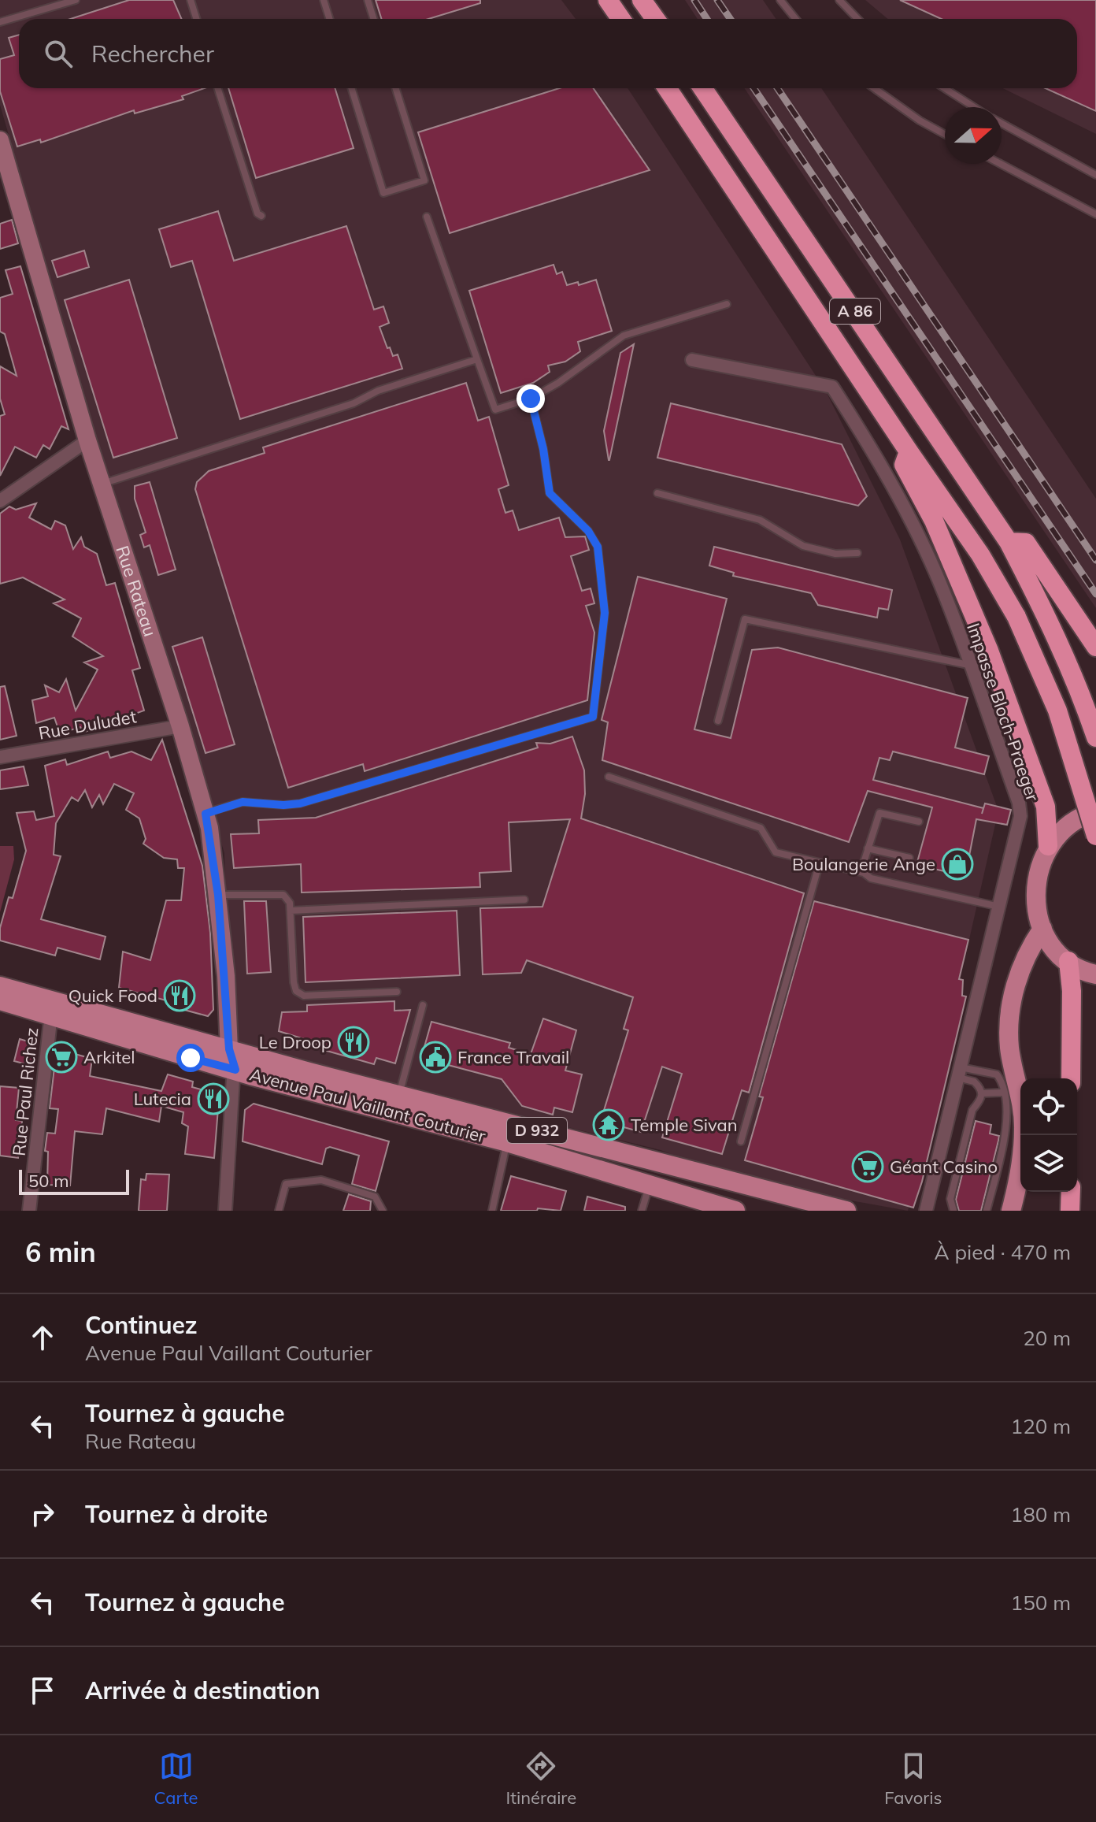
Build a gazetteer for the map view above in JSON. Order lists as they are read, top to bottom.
{
  "streets": {
    "highway": ["A 86"],
    "main road": ["Avenue Paul Vaillant Couturier", "D 932"],
    "street": [
      "Rue Rateau",
      "Impasse Bloch-Praeger",
      "Rue Duludet",
      "Rue Paul Richez"
    ]
  },
  "crossings": [
    ["Rue Rateau", "Rue Duludet"],
    ["Rue Rateau", "Avenue Paul Vaillant Couturier"],
    ["Rue Paul Richez", "Avenue Paul Vaillant Couturier"]
  ],
  "places": {
    "shop": ["Boulangerie Ange"],
    "restaurant": ["Quick Food", "Le Droop", "Lutecia"],
    "supermarket": ["Arkitel", "Géant Casino"],
    "public building": ["France Travail"],
    "temple": ["Temple Sivan"]
  },
  "scale_bar": "50 m",
  "north": "right",
  "page": {
    "search": "Rechercher",
    "scale": "50 m",
    "heading": ["6 min", "À pied · 470 m"],
    "list": [
      ["Continuez", "Avenue Paul Vaillant Couturier", "20 m"],
      ["Tournez à gauche", "Rue Rateau", "120 m"],
      ["Tournez à droite", "180 m"],
      ["Tournez à gauche", "150 m"],
      "Arrivée à destination"
    ],
    "nav": ["Carte", "Itinéraire", "Favoris"]
  }
}
